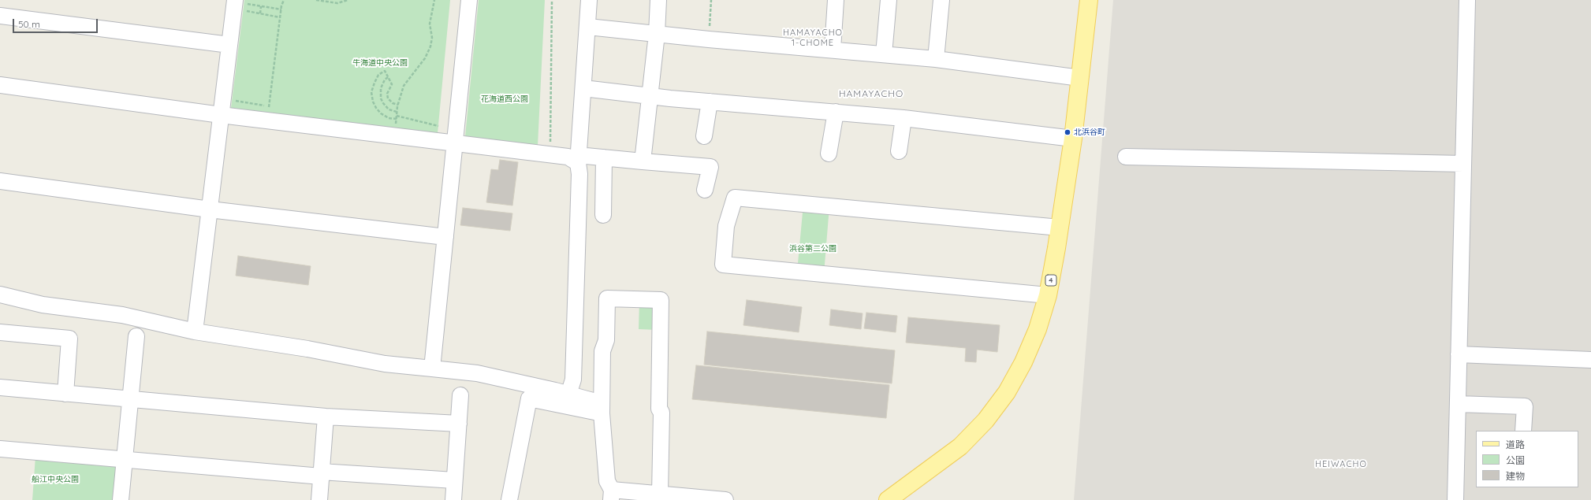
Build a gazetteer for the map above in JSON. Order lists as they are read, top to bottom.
{
  "streets": {
    "main road": ["4"]
  },
  "districts": ["HAMAYACHO 1-CHOME", "HAMAYACHO", "HEIWACHO"],
  "parks": [
    "牛海道中央公園",
    "花海道西公園",
    "浜谷第二公園",
    "船江中央公園"
  ],
  "places": ["北浜谷町"],
  "legend": ["道路", "公園", "建物"],
  "scale_bar": "50 m"
}
